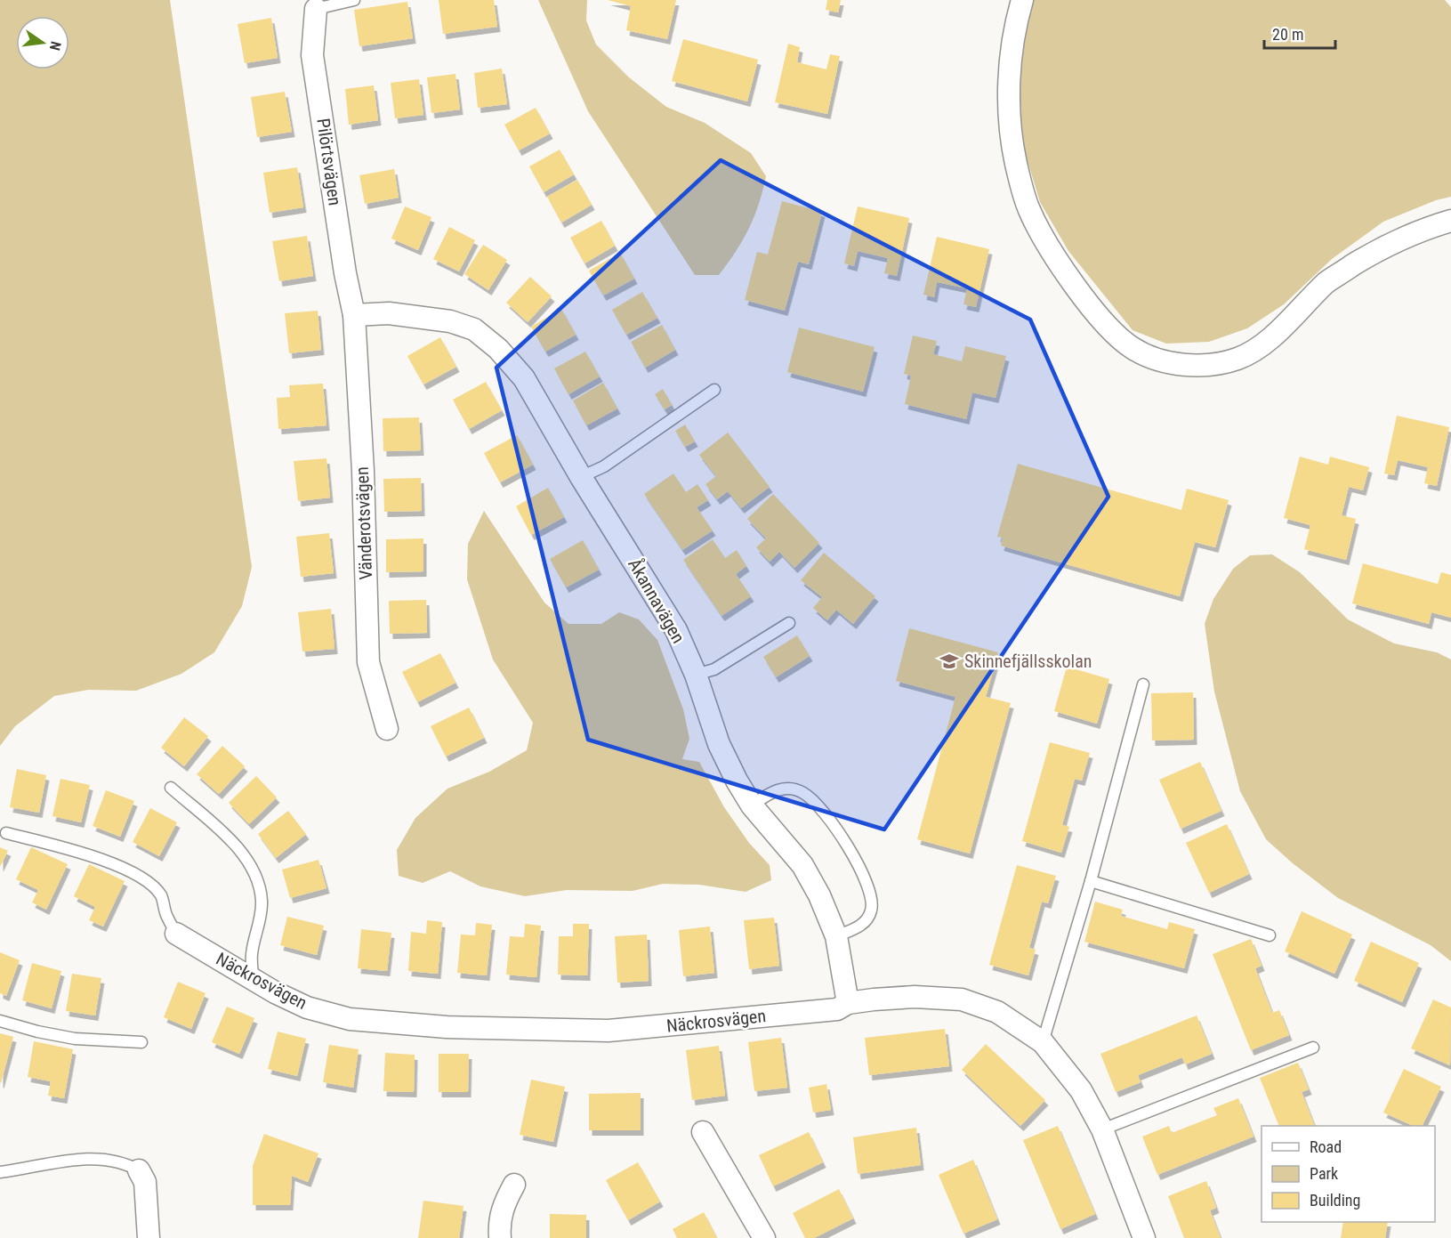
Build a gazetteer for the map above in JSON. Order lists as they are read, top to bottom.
{
  "streets": {
    "street": [
      "Pilörtsvägen",
      "Vänderotsvägen",
      "Åkannavägen",
      "Näckrosvägen"
    ]
  },
  "crossings": [
    ["Pilörtsvägen", "Vänderotsvägen"],
    ["Pilörtsvägen", "Åkannavägen"],
    ["Vänderotsvägen", "Åkannavägen"],
    ["Åkannavägen", "Näckrosvägen"]
  ],
  "places": {
    "school or university": ["Skinnefjällsskolan"]
  },
  "legend": ["Road", "Park", "Building"],
  "scale_bar": "20 m",
  "north": "right"
}
